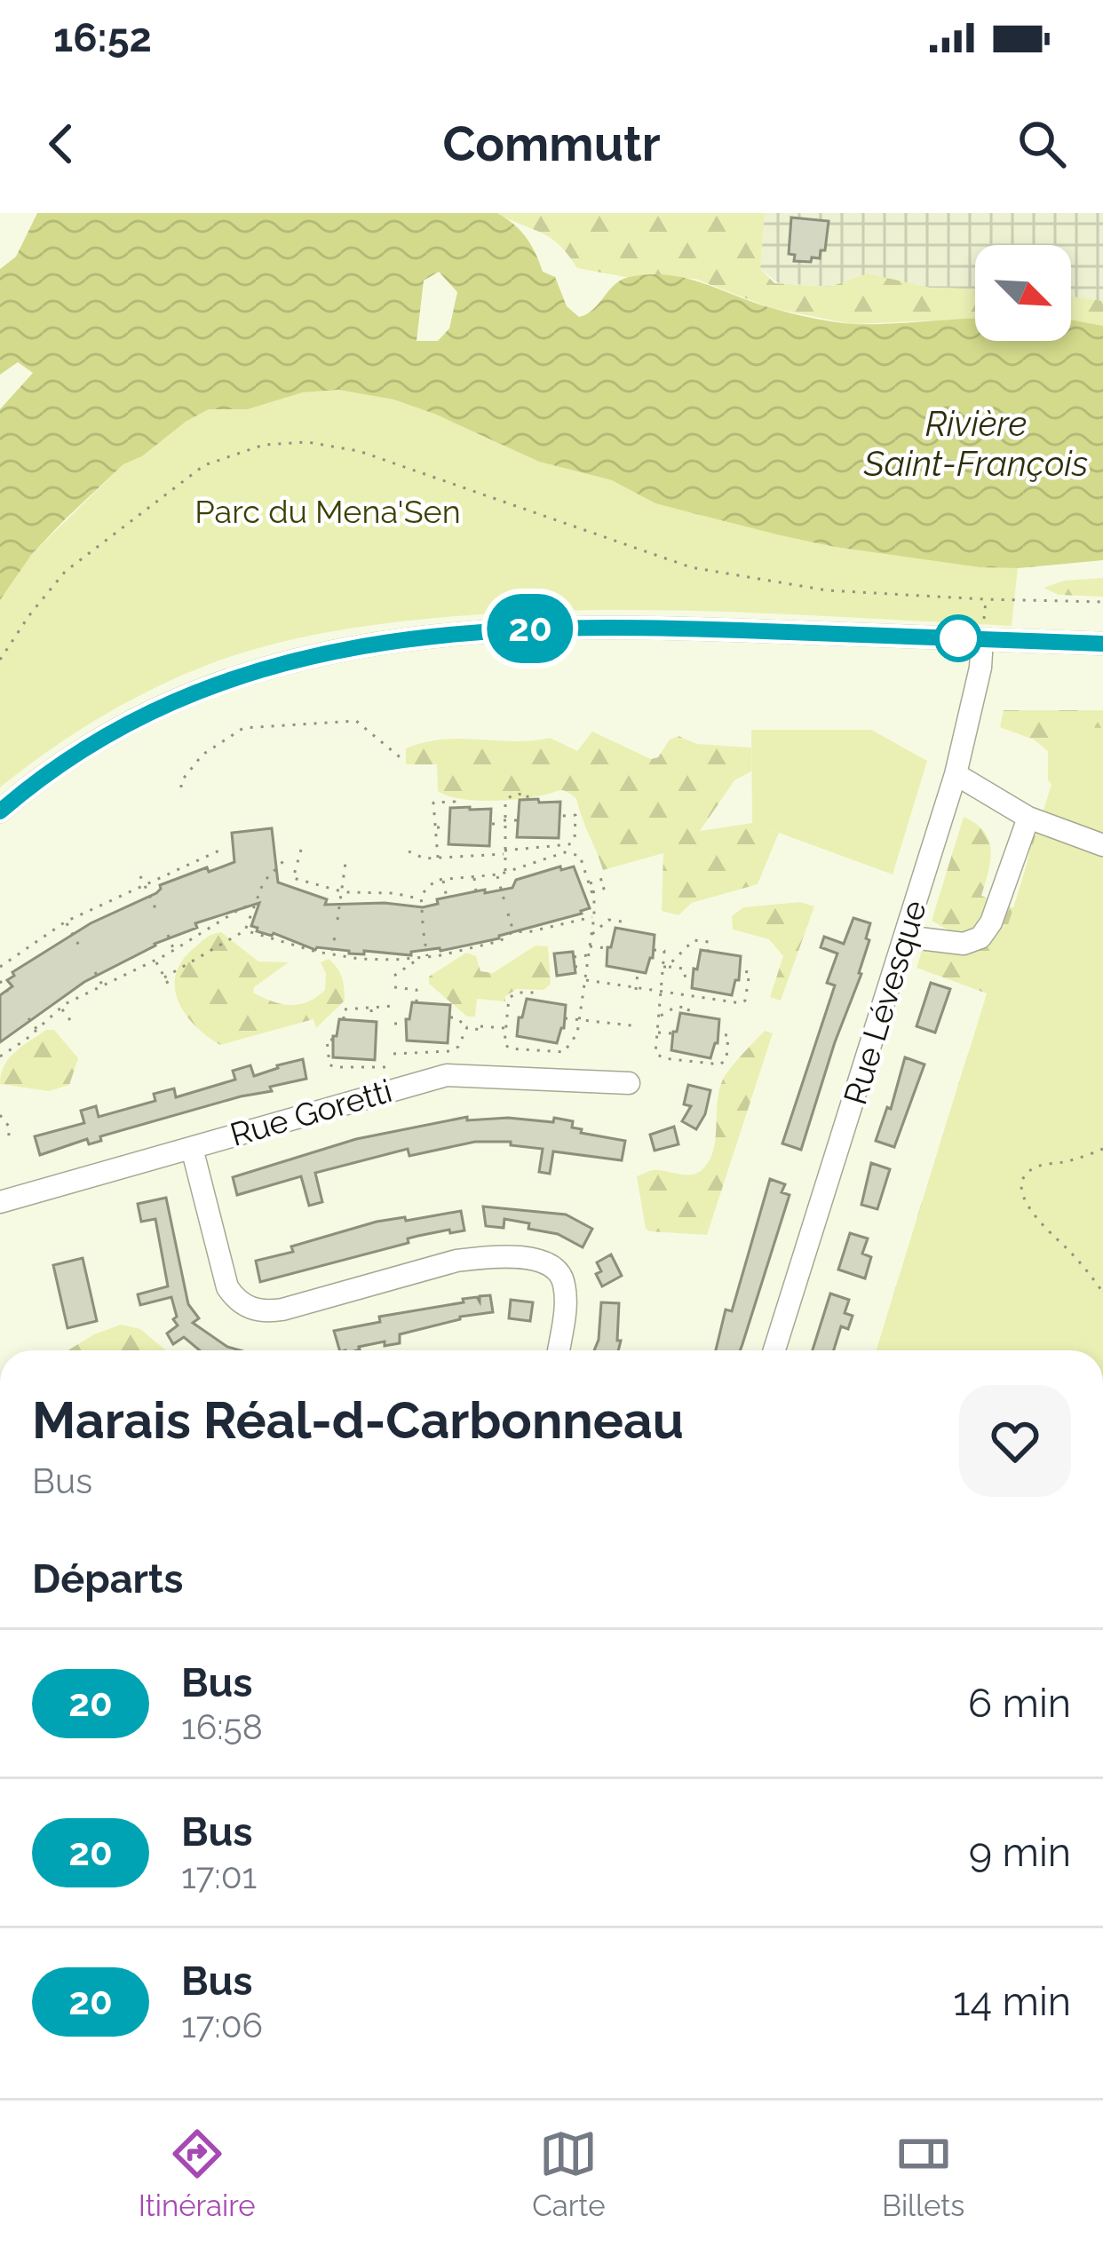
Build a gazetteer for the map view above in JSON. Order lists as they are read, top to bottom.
{
  "streets": {
    "street": ["Rue Lévesque", "Rue Goretti"]
  },
  "water": ["Rivière Saint-François"],
  "parks": ["Parc du Mena'Sen"],
  "lines": ["bus line 20"],
  "north": "bottom right",
  "page": {
    "status": "16:52",
    "header": "Commutr",
    "on_map": "20",
    "heading": [
      ["Marais Réal-d-Carbonneau", "Bus"],
      "Départs"
    ],
    "list": [
      {
        "mark": "20",
        "name": "Bus",
        "note": "16:58",
        "value": "6 min"
      },
      {
        "mark": "20",
        "name": "Bus",
        "note": "17:01",
        "value": "9 min"
      },
      {
        "mark": "20",
        "name": "Bus",
        "note": "17:06",
        "value": "14 min"
      }
    ],
    "tabs": ["Itinéraire", "Carte", "Billets"]
  }
}
